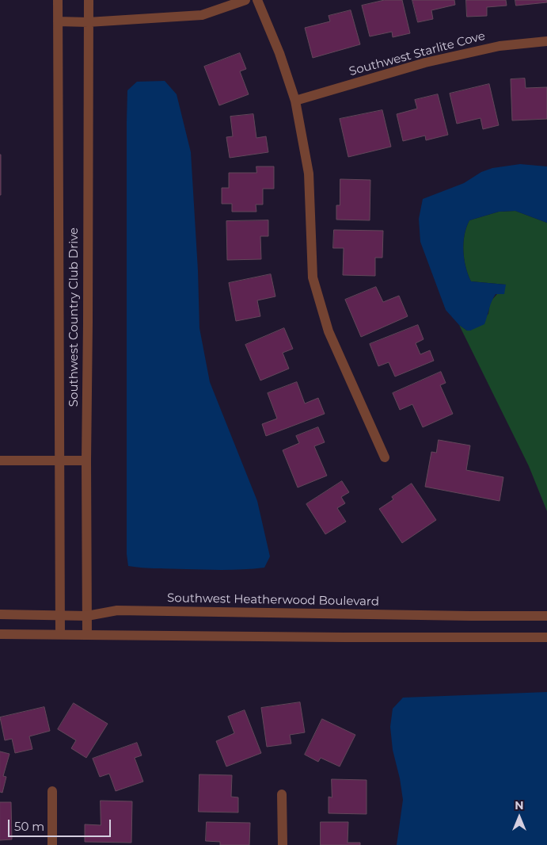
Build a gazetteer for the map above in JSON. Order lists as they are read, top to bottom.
{
  "streets": {
    "street": ["Southwest Starlite Cove", "Southwest Country Club Drive", "Southwest Heatherwood Boulevard"]
  },
  "crossings": [
    ["Southwest Country Club Drive", "Southwest Heatherwood Boulevard"]
  ],
  "scale_bar": "50 m",
  "north": "top"
}
